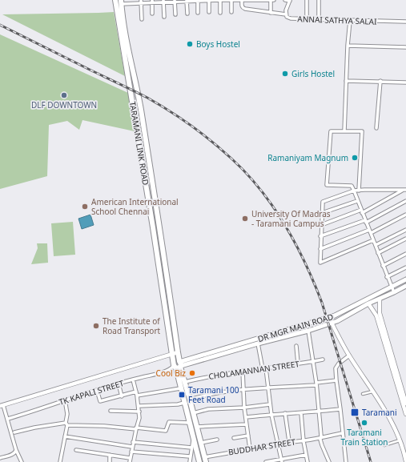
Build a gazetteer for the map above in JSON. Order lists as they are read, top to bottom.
{
  "streets": {
    "main road": ["TARAMANI LINK ROAD", "DR MGR MAIN ROAD"],
    "street": [
      "ANNAI SATHYA SALAI",
      "CHOLAMANNAN STREET",
      "TK KAPALI STREET",
      "BUDDHAR STREET"
    ]
  },
  "crossings": [
    ["TARAMANI LINK ROAD", "DR MGR MAIN ROAD"],
    ["TARAMANI LINK ROAD", "TK KAPALI STREET"],
    ["DR MGR MAIN ROAD", "TK KAPALI STREET"]
  ],
  "places": {
    "other": [
      "Boys Hostel",
      "Girls Hostel",
      "DLF DOWNTOWN",
      "Ramaniyam Magnum",
      "American International School Chennai",
      "University Of Madras - Taramani Campus",
      "The Institute of Road Transport",
      "Cool Biz",
      "Taramani Train Station"
    ],
    "transit": ["Taramani 100 Feet Road", "Taramani"]
  }
}
